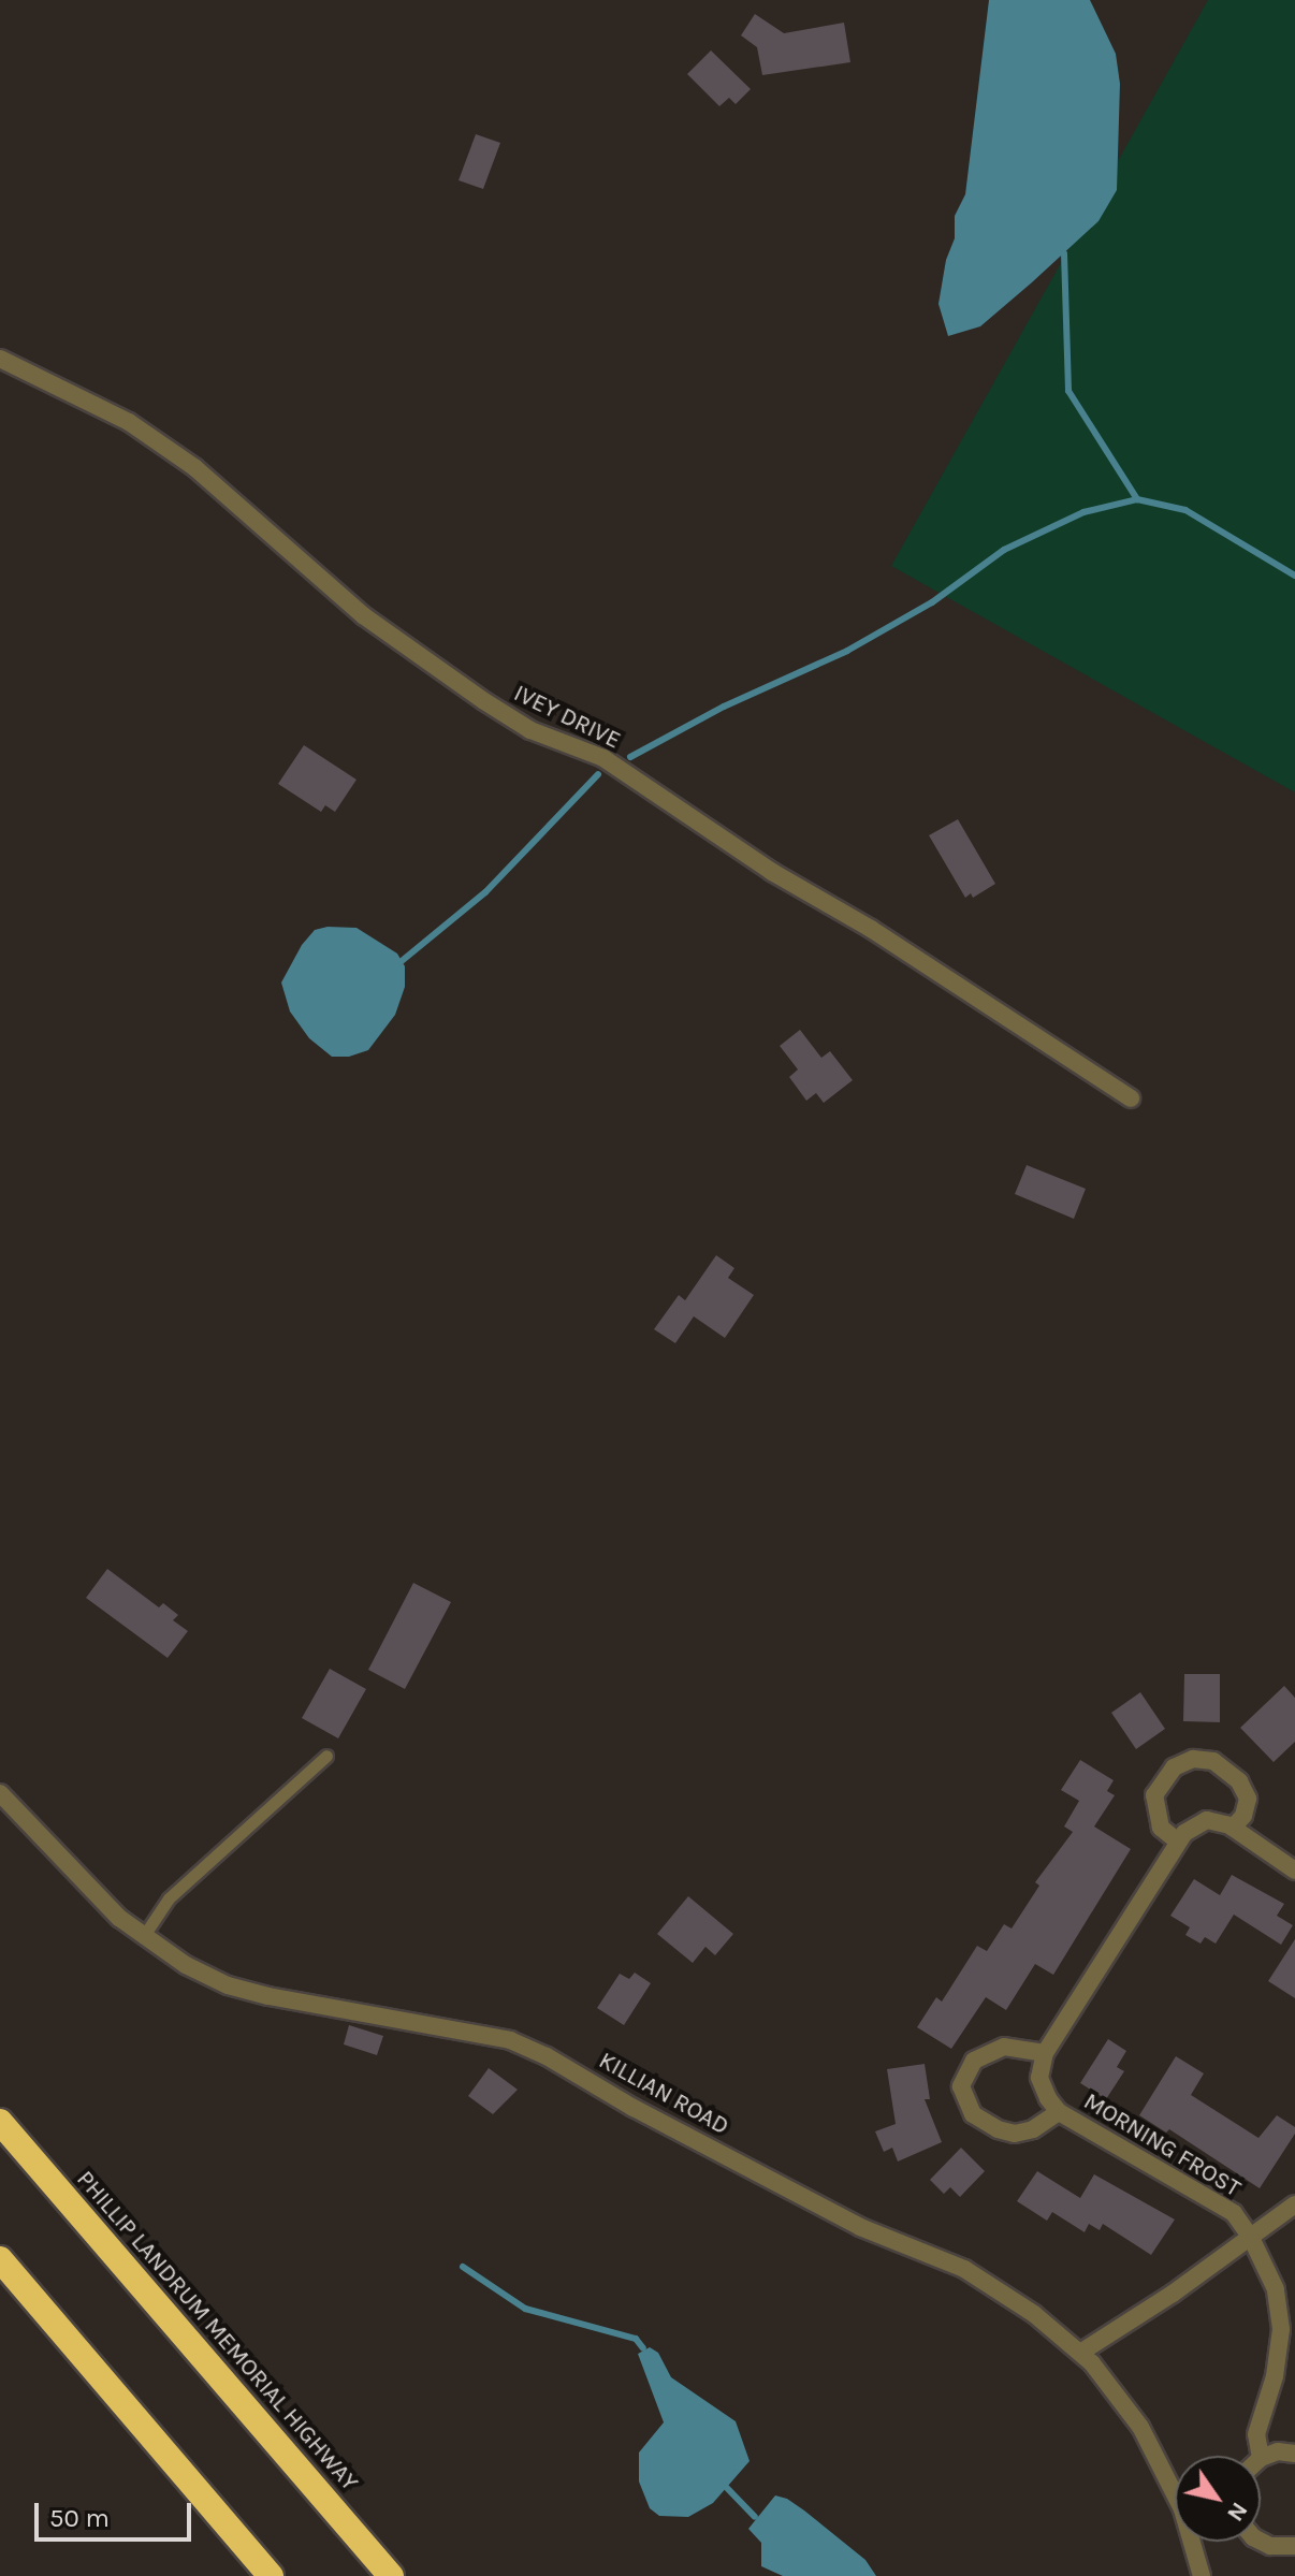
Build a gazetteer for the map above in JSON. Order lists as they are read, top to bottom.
{
  "streets": {
    "highway": ["PHILLIP LANDRUM MEMORIAL HIGHWAY"],
    "street": ["IVEY DRIVE", "KILLIAN ROAD", "MORNING FROST"]
  },
  "scale_bar": "50 m",
  "north": "bottom right"
}
